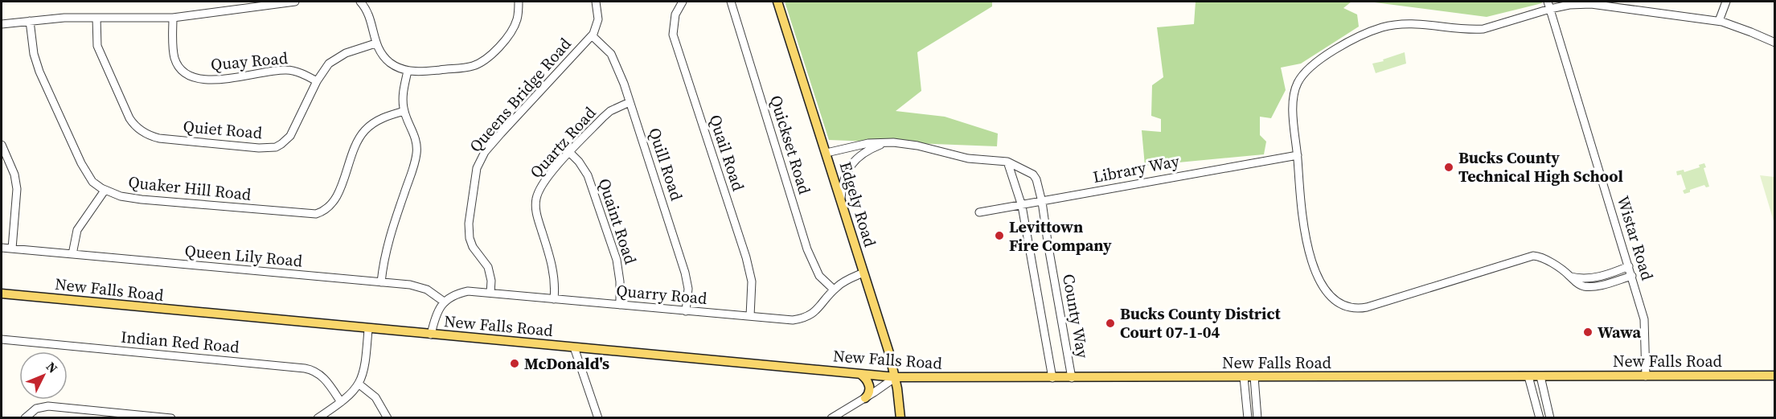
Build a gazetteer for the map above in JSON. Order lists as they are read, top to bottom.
{
  "streets": {
    "main road": ["Edgely Road", "New Falls Road"],
    "street": [
      "Quay Road",
      "Queens Bridge Road",
      "Quiet Road",
      "Quartz Road",
      "Quickset Road",
      "Quail Road",
      "Quill Road",
      "Library Way",
      "Quaker Hill Road",
      "Quaint Road",
      "Wistar Road",
      "Queen Lily Road",
      "Quarry Road",
      "County Way",
      "Indian Red Road"
    ]
  },
  "crossings": [
    ["Quay Road", "Quiet Road"],
    ["Queens Bridge Road", "Quill Road"],
    ["Queens Bridge Road", "Quarry Road"],
    ["Quartz Road", "Quill Road"],
    ["Quartz Road", "Quaint Road"],
    ["Quartz Road", "Quarry Road"],
    ["Quickset Road", "Quarry Road"],
    ["Quail Road", "Quarry Road"],
    ["Quill Road", "Quarry Road"],
    ["Library Way", "County Way"],
    ["Edgely Road", "New Falls Road"],
    ["Edgely Road", "Quarry Road"],
    ["Quaint Road", "Quarry Road"],
    ["Wistar Road", "New Falls Road"],
    ["Queen Lily Road", "Quarry Road"],
    ["New Falls Road", "County Way"]
  ],
  "places": [
    "Bucks County Technical High School",
    "Levittown Fire Company",
    "Bucks County District Court 07-1-04",
    "Wawa",
    "McDonald's"
  ],
  "north": "top right"
}
